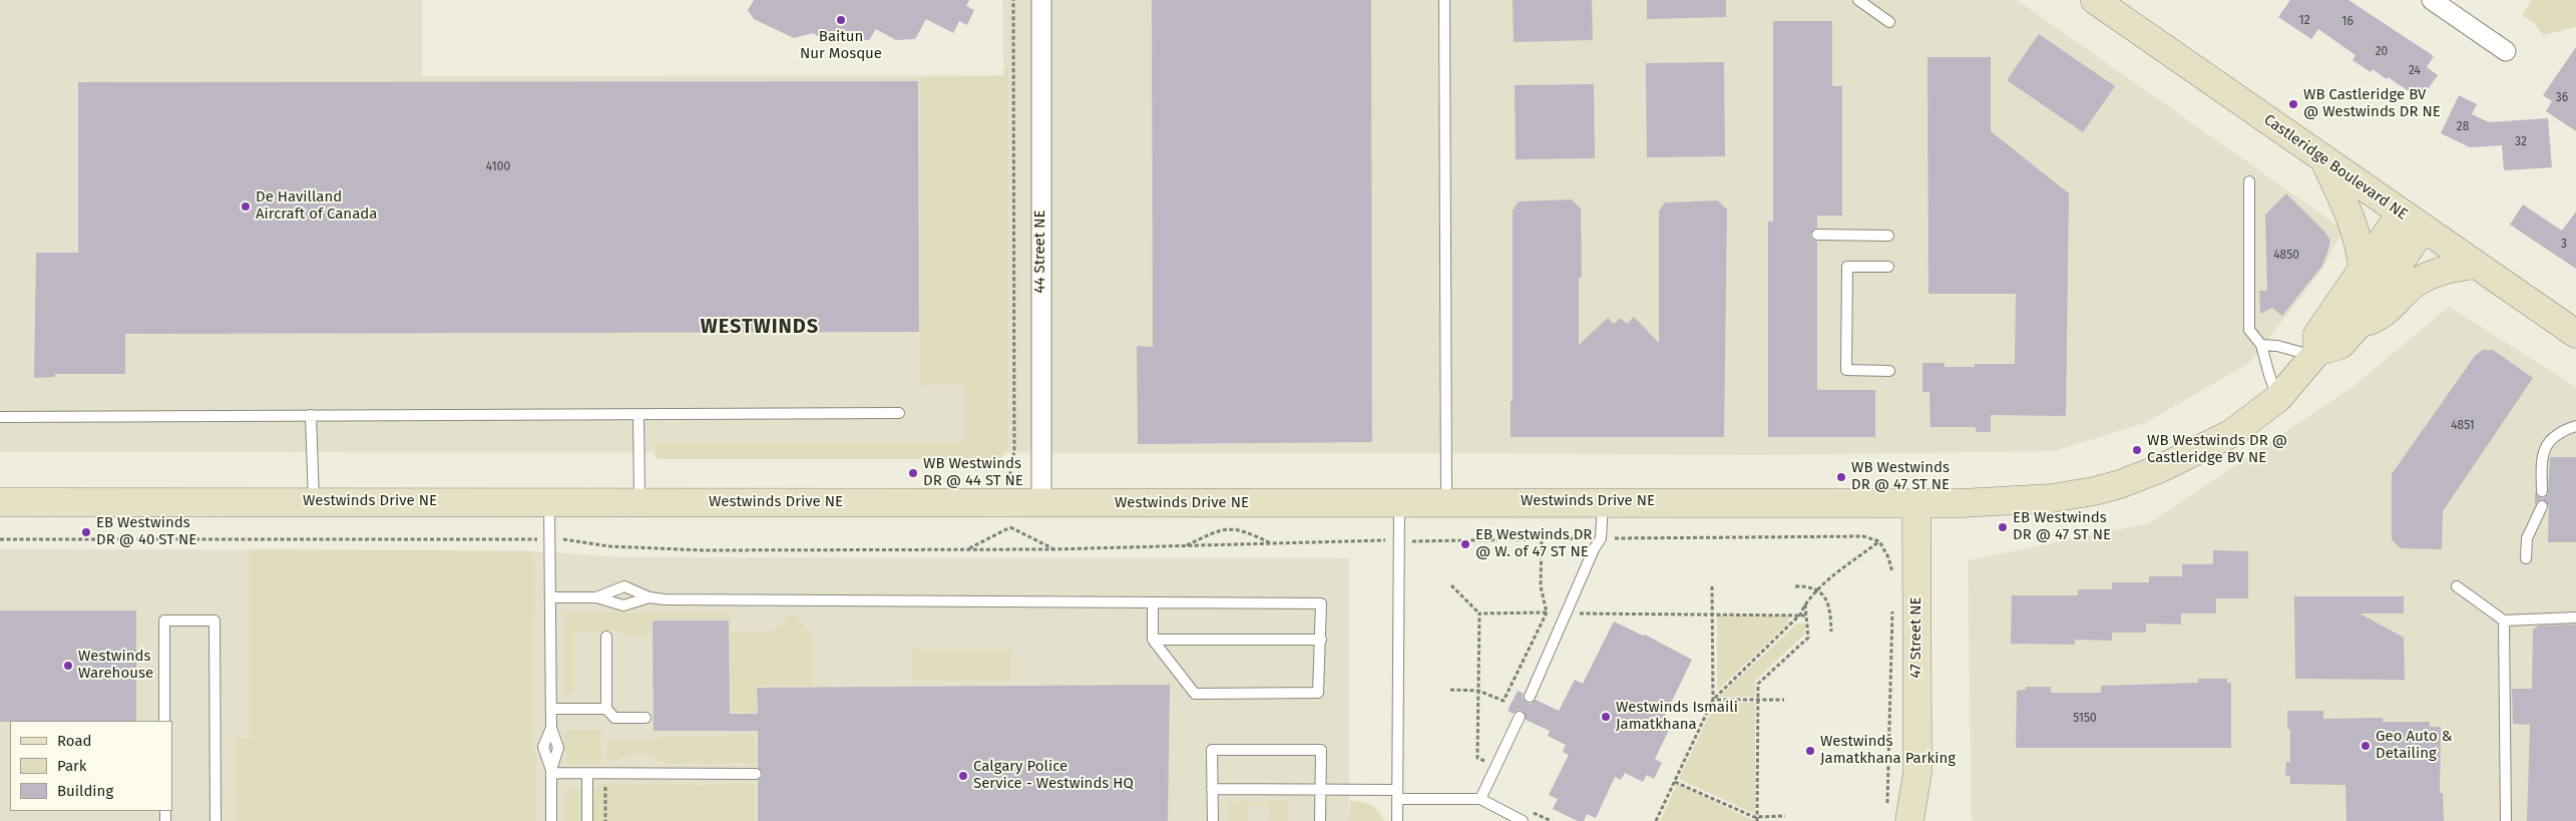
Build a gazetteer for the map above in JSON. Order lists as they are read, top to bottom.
{
  "streets": {
    "street": [
      "Castleridge Boulevard NE",
      "44 Street NE",
      "Westwinds Drive NE",
      "47 Street NE"
    ]
  },
  "crossings": [
    ["Castleridge Boulevard NE", "Westwinds Drive NE"],
    ["44 Street NE", "Westwinds Drive NE"],
    ["Westwinds Drive NE", "47 Street NE"]
  ],
  "districts": ["WESTWINDS"],
  "places": [
    "Baitun Nur Mosque",
    "WB Castleridge BV @ Westwinds DR NE",
    "De Havilland Aircraft of Canada",
    "WB Westwinds DR @ Castleridge BV NE",
    "WB Westwinds DR @ 44 ST NE",
    "WB Westwinds DR @ 47 ST NE",
    "EB Westwinds DR @ 47 ST NE",
    "EB Westwinds DR @ 40 ST NE",
    "EB Westwinds DR @ W. of 47 ST NE",
    "Westwinds Warehouse",
    "Westwinds Ismaili Jamatkhana",
    "Geo Auto & Detailing",
    "Westwinds Jamatkhana Parking",
    "Calgary Police Service - Westwinds HQ"
  ],
  "house_numbers": [
    "12",
    "16",
    "20",
    "24",
    "36",
    "28",
    "32",
    "4100",
    "3",
    "4850",
    "4851",
    "5150"
  ],
  "legend": ["Road", "Park", "Building"]
}
